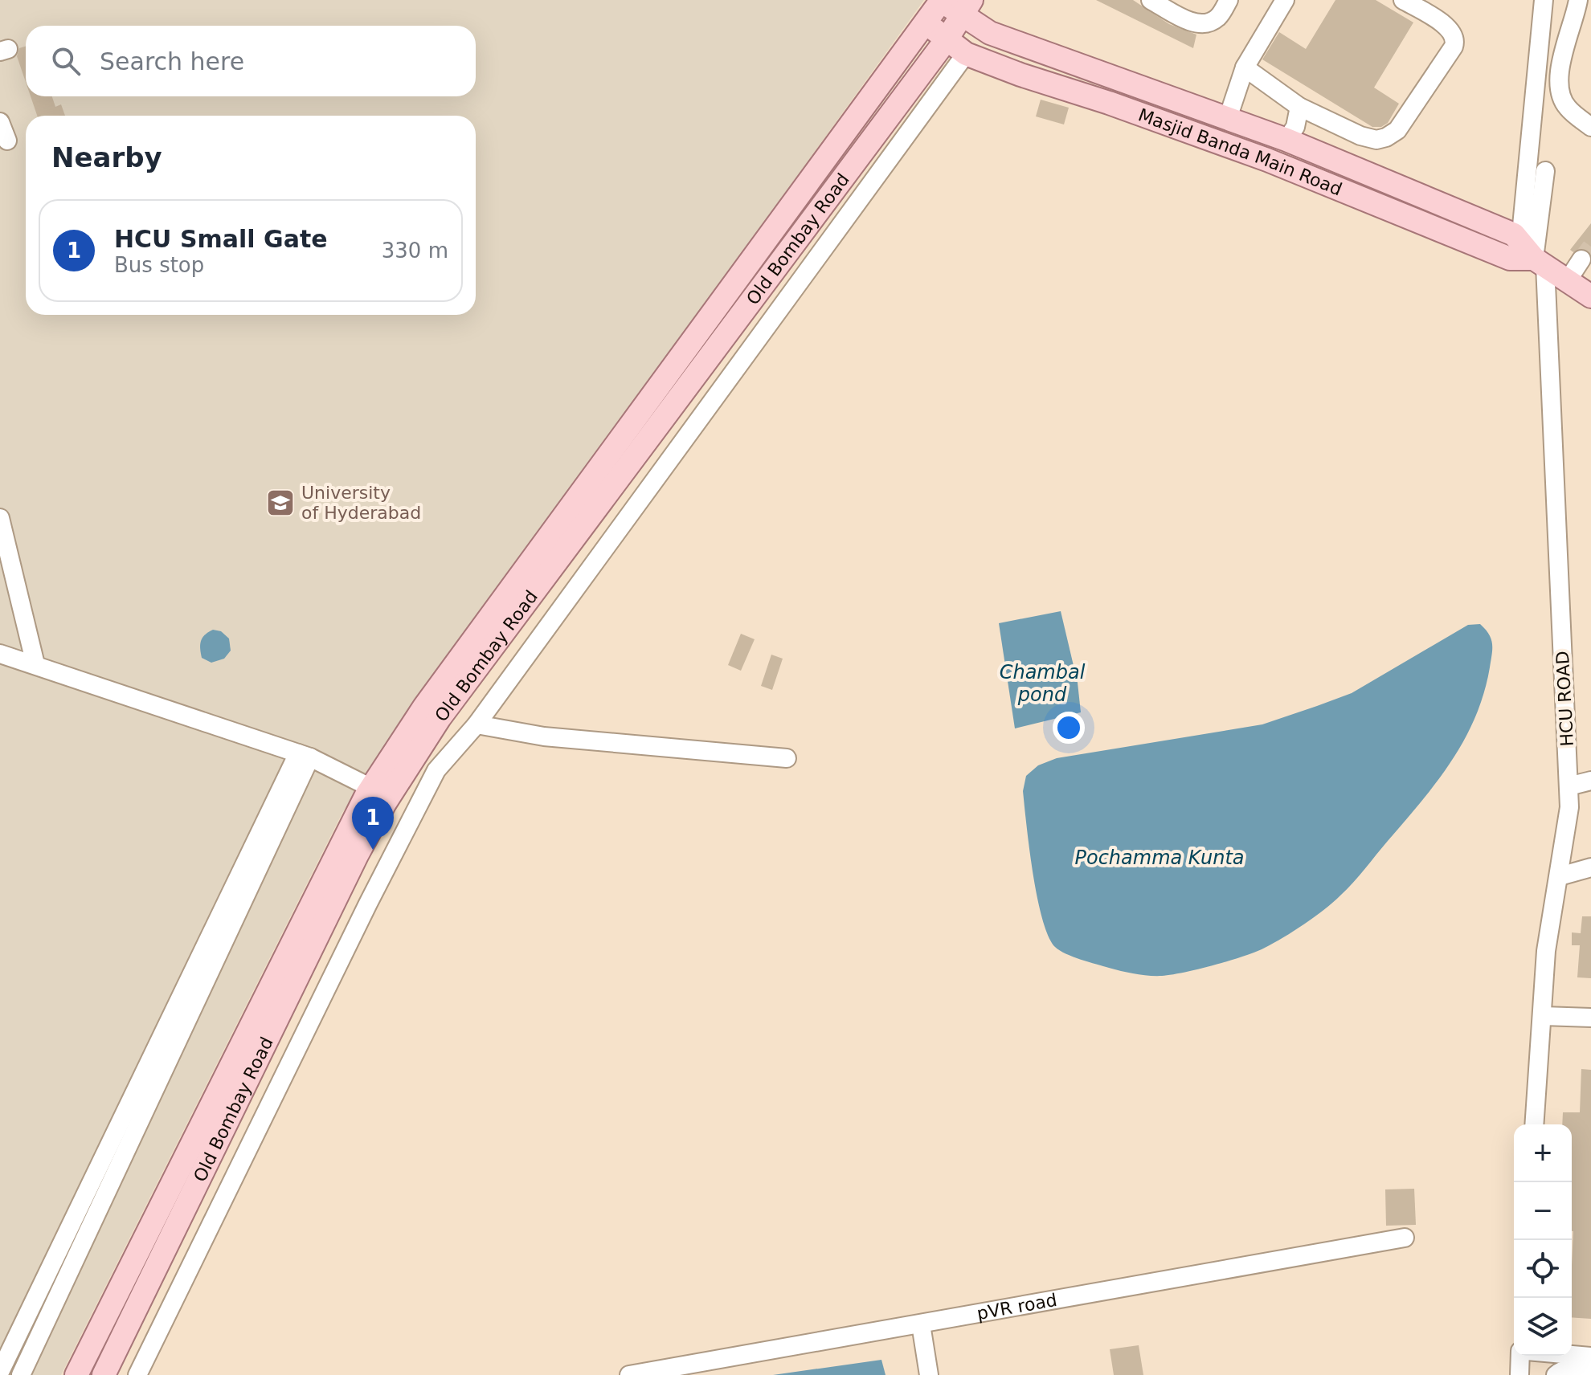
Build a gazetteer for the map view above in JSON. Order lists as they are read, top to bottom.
{
  "streets": {
    "main road": ["Masjid Banda Main Road", "Old Bombay Road"],
    "street": ["HCU ROAD", "pVR road"]
  },
  "crossings": [
    ["Masjid Banda Main Road", "Old Bombay Road"],
    ["Masjid Banda Main Road", "HCU ROAD"]
  ],
  "water": ["Chambal pond", "Pochamma Kunta"],
  "places": {
    "school or university": ["University of Hyderabad"]
  },
  "page": {
    "search": "Search here",
    "heading": "Nearby",
    "list": [
      {
        "mark": "1",
        "name": "HCU Small Gate",
        "note": "Bus stop",
        "value": "330 m"
      }
    ],
    "pins": "1",
    "map_buttons": ["+", "−"]
  }
}
